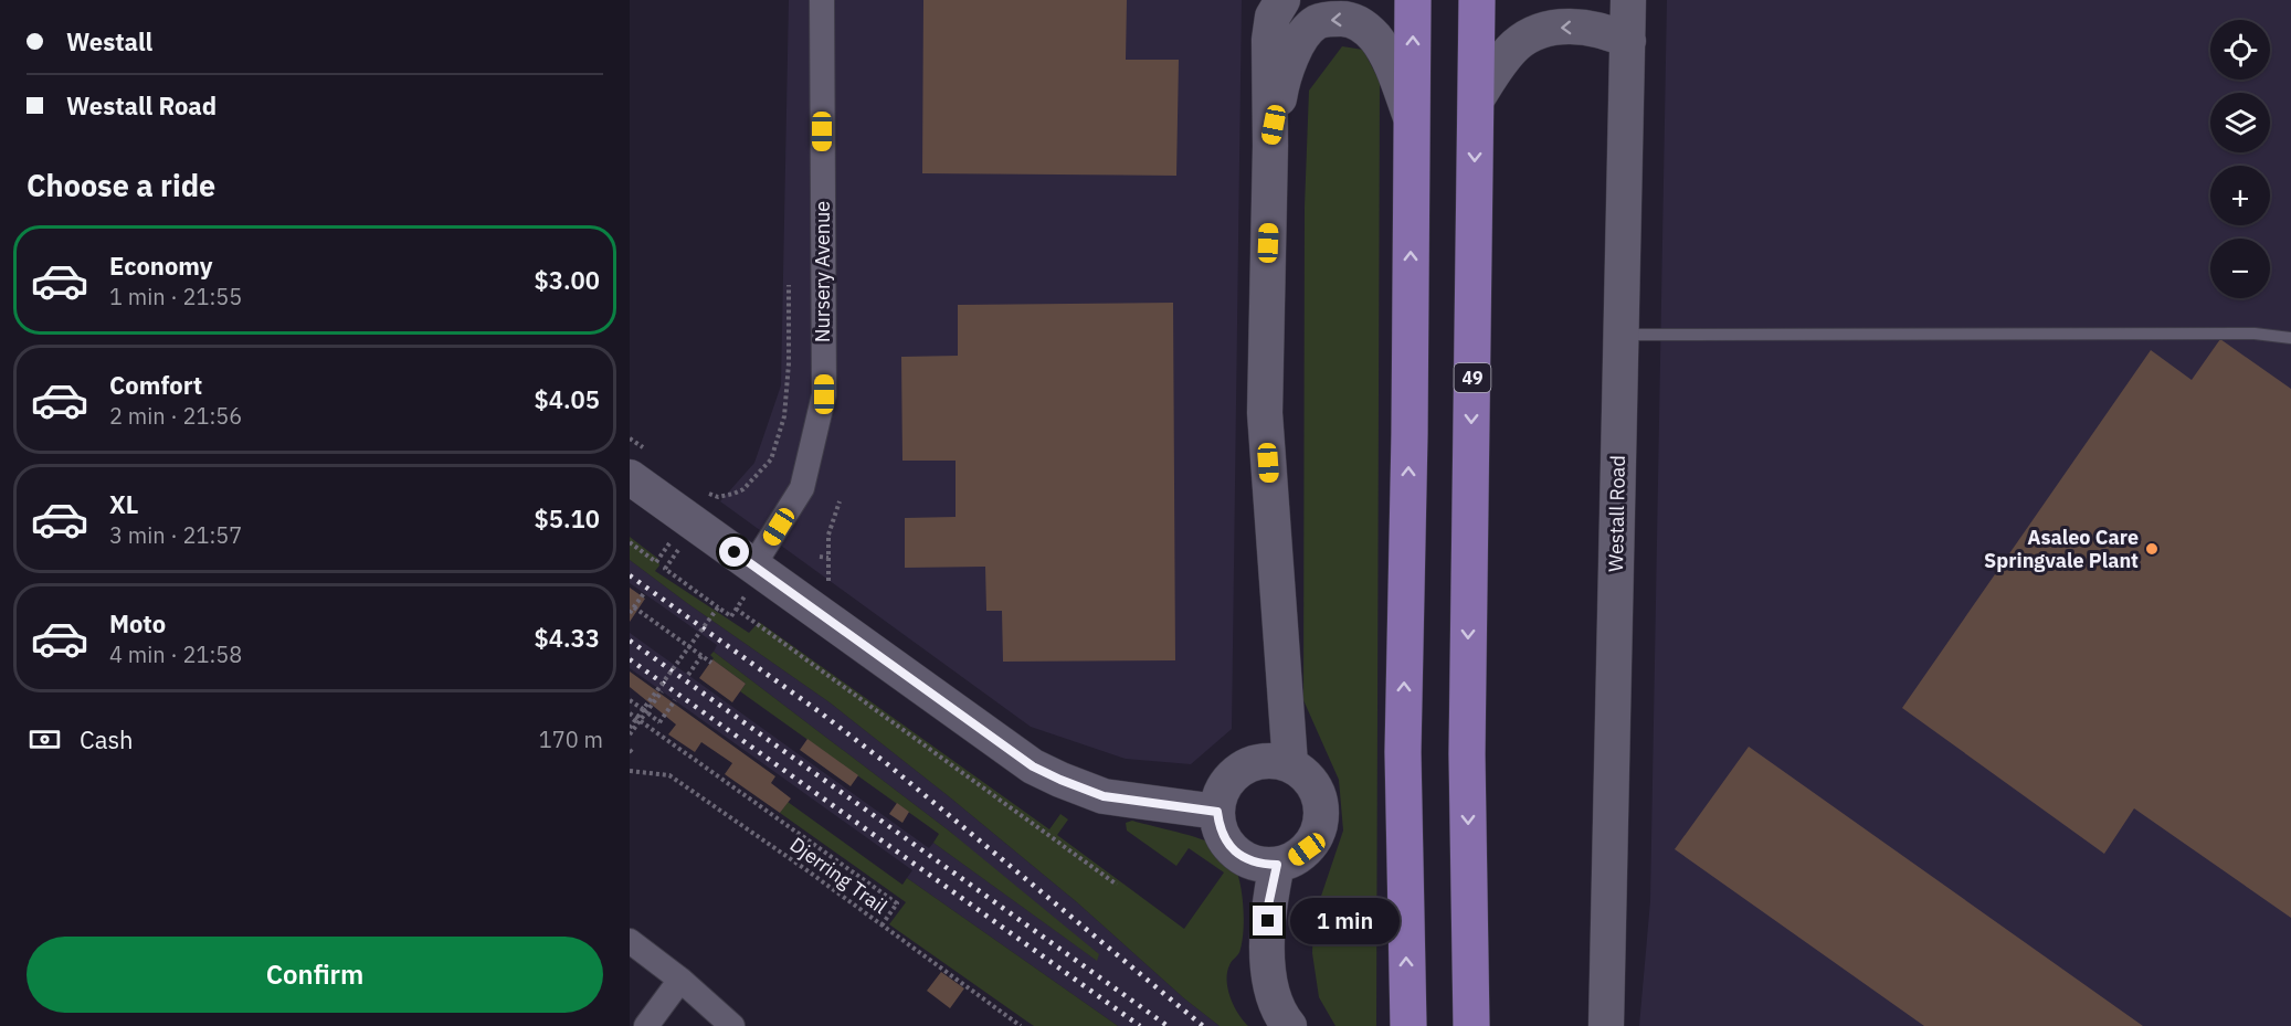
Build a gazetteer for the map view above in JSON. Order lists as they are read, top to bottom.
{
  "streets": {
    "main road": ["49", "Westall Road"],
    "street": ["Nursery Avenue"],
    "path": ["Djerring Trail"]
  },
  "places": ["Asaleo Care Springvale Plant"],
  "page": {
    "banner": ["Westall", "Westall Road"],
    "map_buttons": ["+", "−"],
    "heading": "Choose a ride",
    "list": [
      {
        "name": "Economy",
        "note": "1 min · 21:55",
        "value": "$3.00"
      },
      {
        "name": "Comfort",
        "note": "2 min · 21:56",
        "value": "$4.05"
      },
      {
        "name": "XL",
        "note": "3 min · 21:57",
        "value": "$5.10"
      },
      {
        "name": "Moto",
        "note": "4 min · 21:58",
        "value": "$4.33"
      }
    ],
    "pay": ["Cash", "170 m"],
    "bubble": "1 min",
    "buttons": "Confirm"
  }
}
